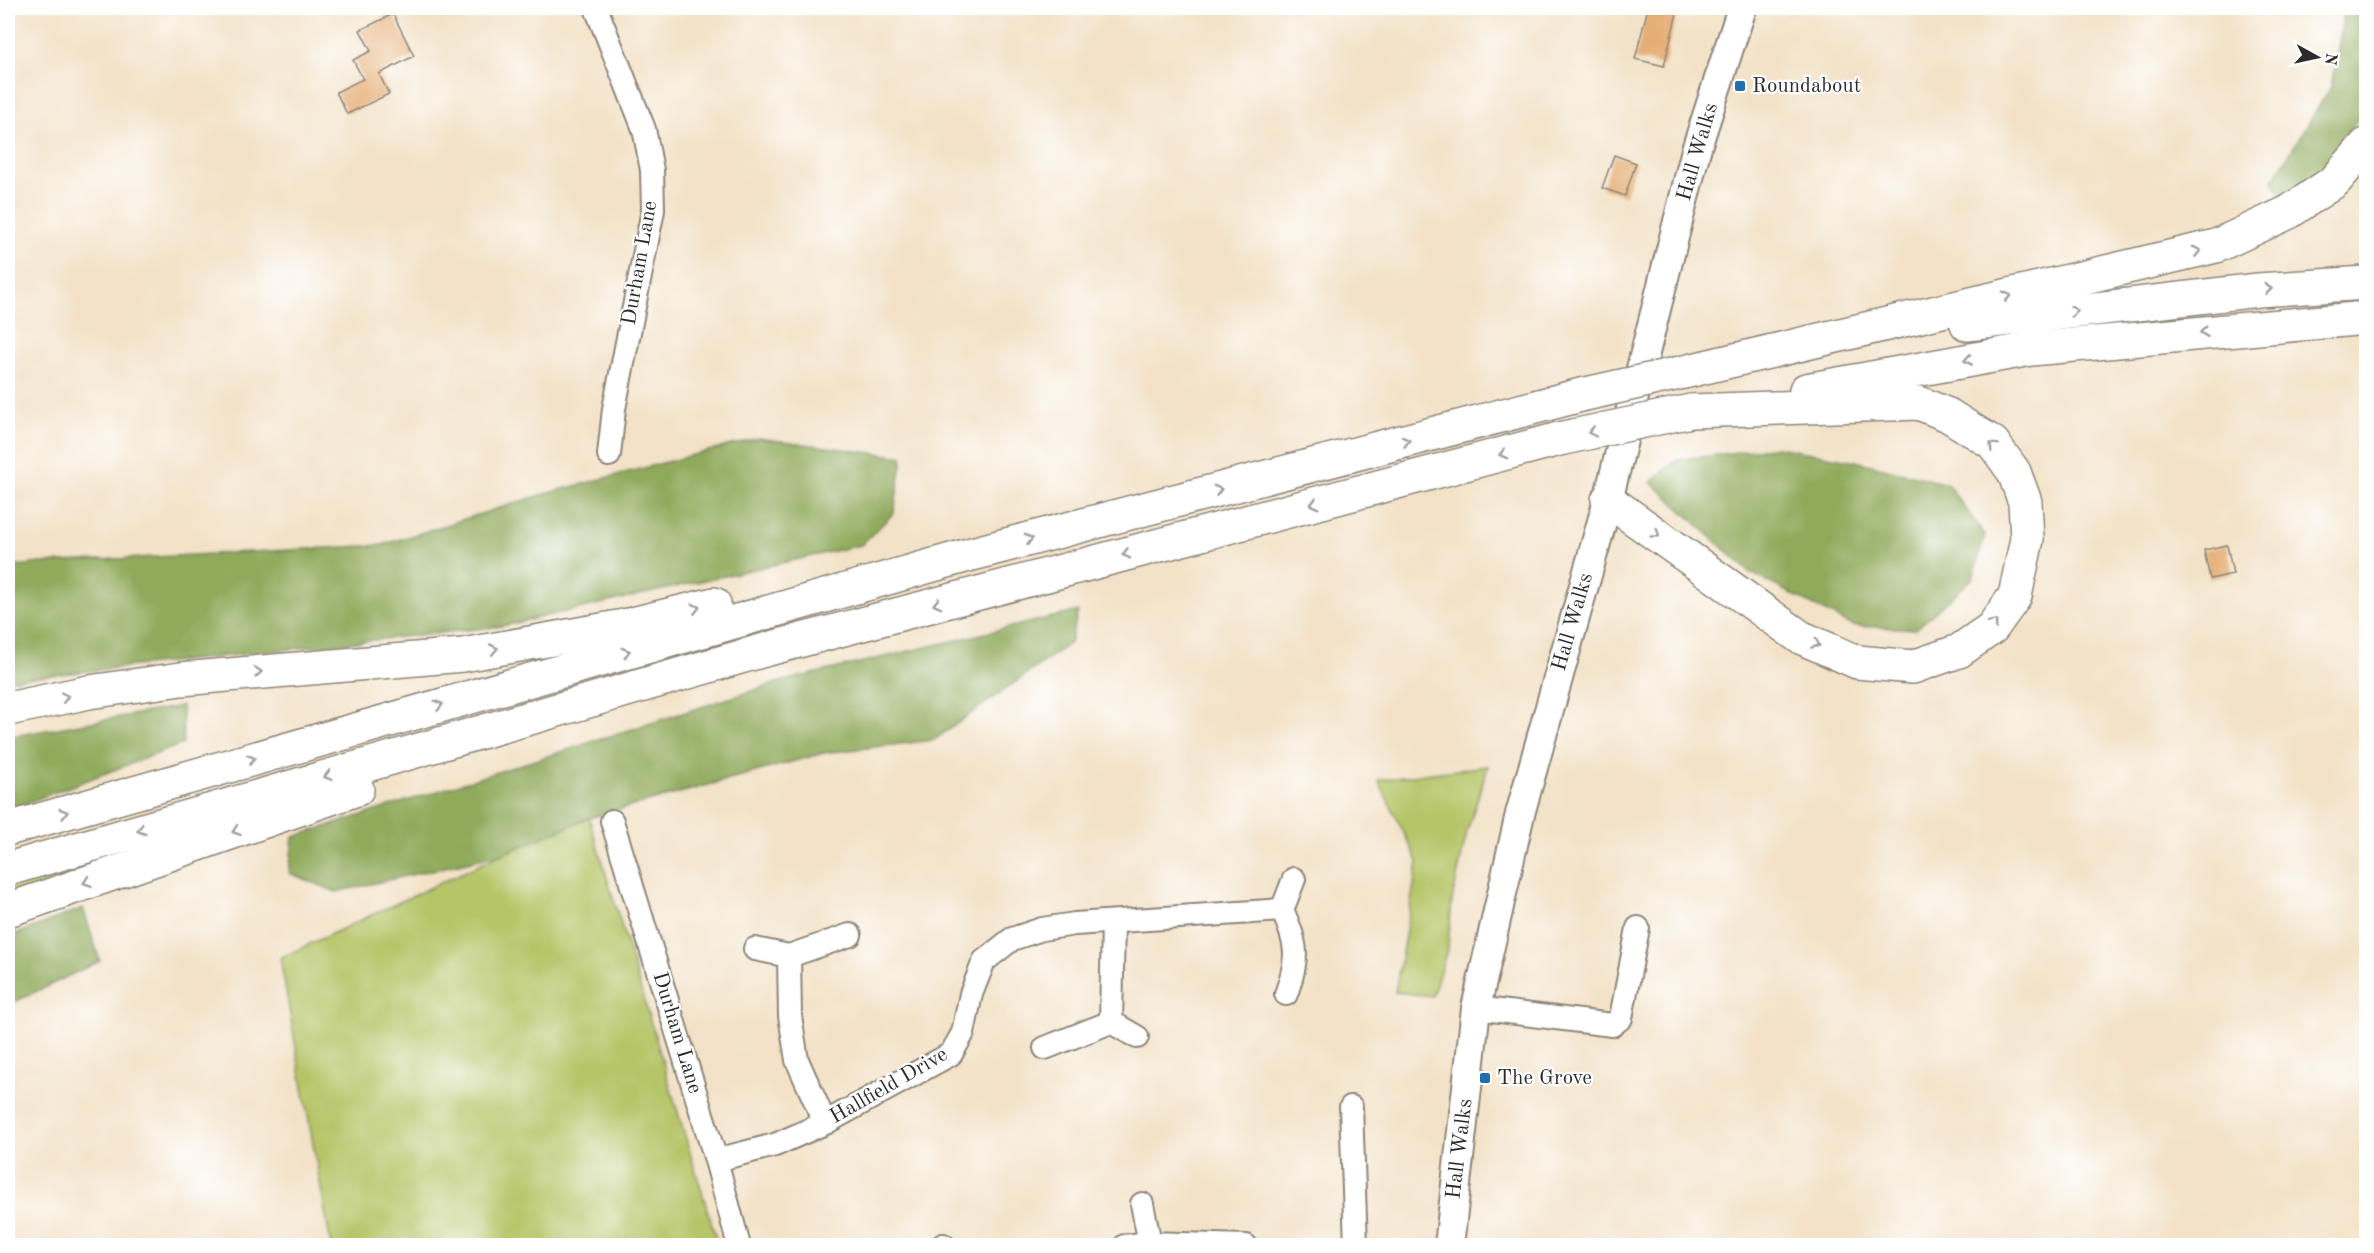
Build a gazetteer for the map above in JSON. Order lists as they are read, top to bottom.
{
  "streets": {
    "main road": ["Hall Walks"],
    "street": ["Durham Lane", "Hallfield Drive"]
  },
  "crossings": [
    ["Durham Lane", "Hallfield Drive"]
  ],
  "places": {
    "transit": ["Roundabout", "The Grove"]
  },
  "north": "right"
}
